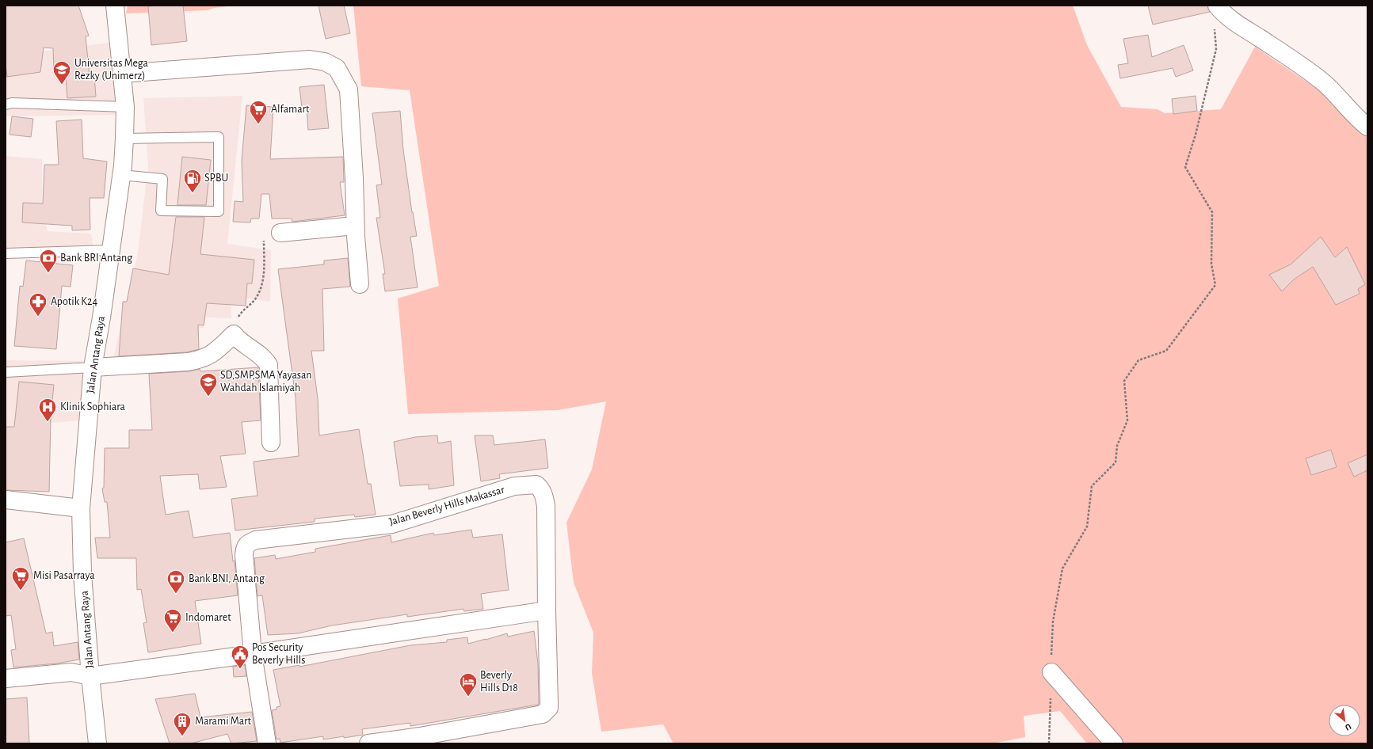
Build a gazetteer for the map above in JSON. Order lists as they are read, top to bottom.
{
  "streets": {
    "street": ["Jalan Antang Raya", "Jalan Beverly Hills Makassar"]
  },
  "places": {
    "school or university": ["Universitas Mega Rezky (Unimerz)", "SD,SMP,SMA Yayasan Wahdah Islamiyah"],
    "supermarket": ["Alfamart", "Misi Pasarraya", "Indomaret"],
    "fuel station": ["SPBU"],
    "bank": ["Bank BRI Antang", "Bank BNI, Antang"],
    "pharmacy": ["Apotik K24"],
    "hospital": ["Klinik Sophiara"],
    "public building": ["Pos Security Beverly Hills"],
    "hotel": ["Beverly Hills D18"],
    "building": ["Marami Mart"]
  },
  "north": "bottom right"
}
